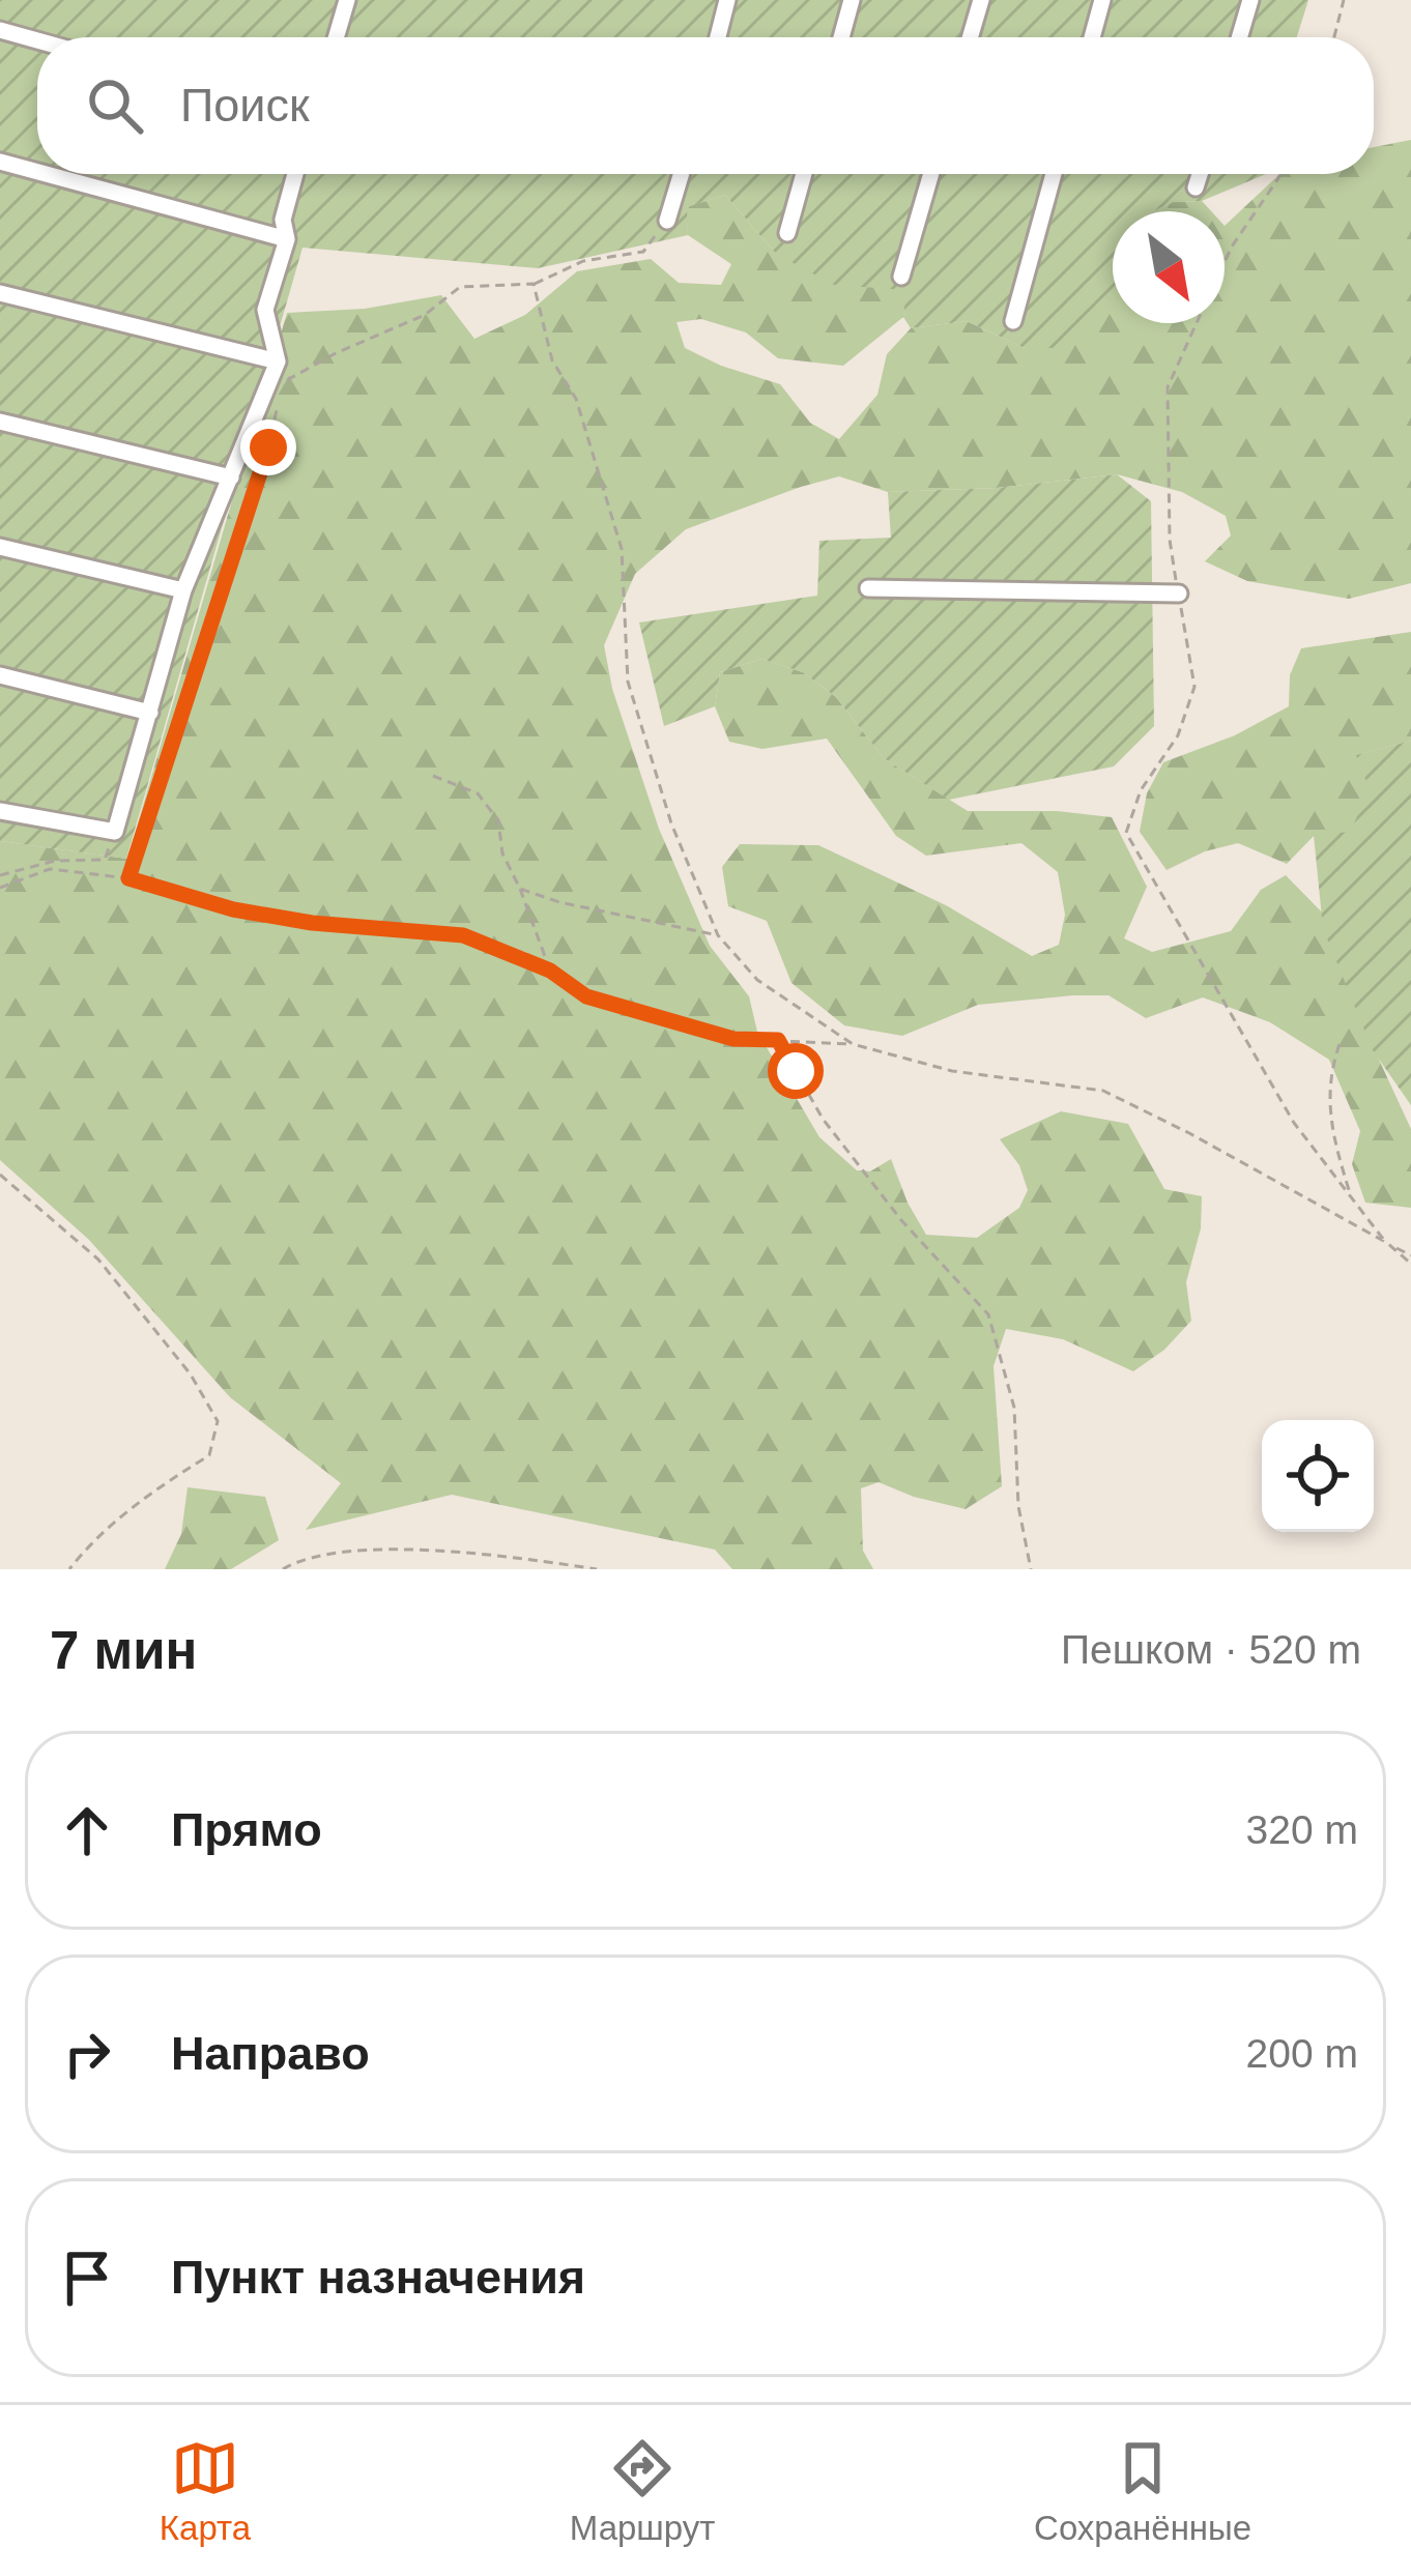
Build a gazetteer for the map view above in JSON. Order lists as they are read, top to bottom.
{
  "north": "bottom right",
  "page": {
    "search": "Поиск",
    "heading": ["7 мин", "Пешком · 520 m"],
    "list": [
      ["Прямо", "320 m"],
      ["Направо", "200 m"],
      "Пункт назначения"
    ],
    "nav": ["Карта", "Маршрут", "Сохранённые"]
  }
}
